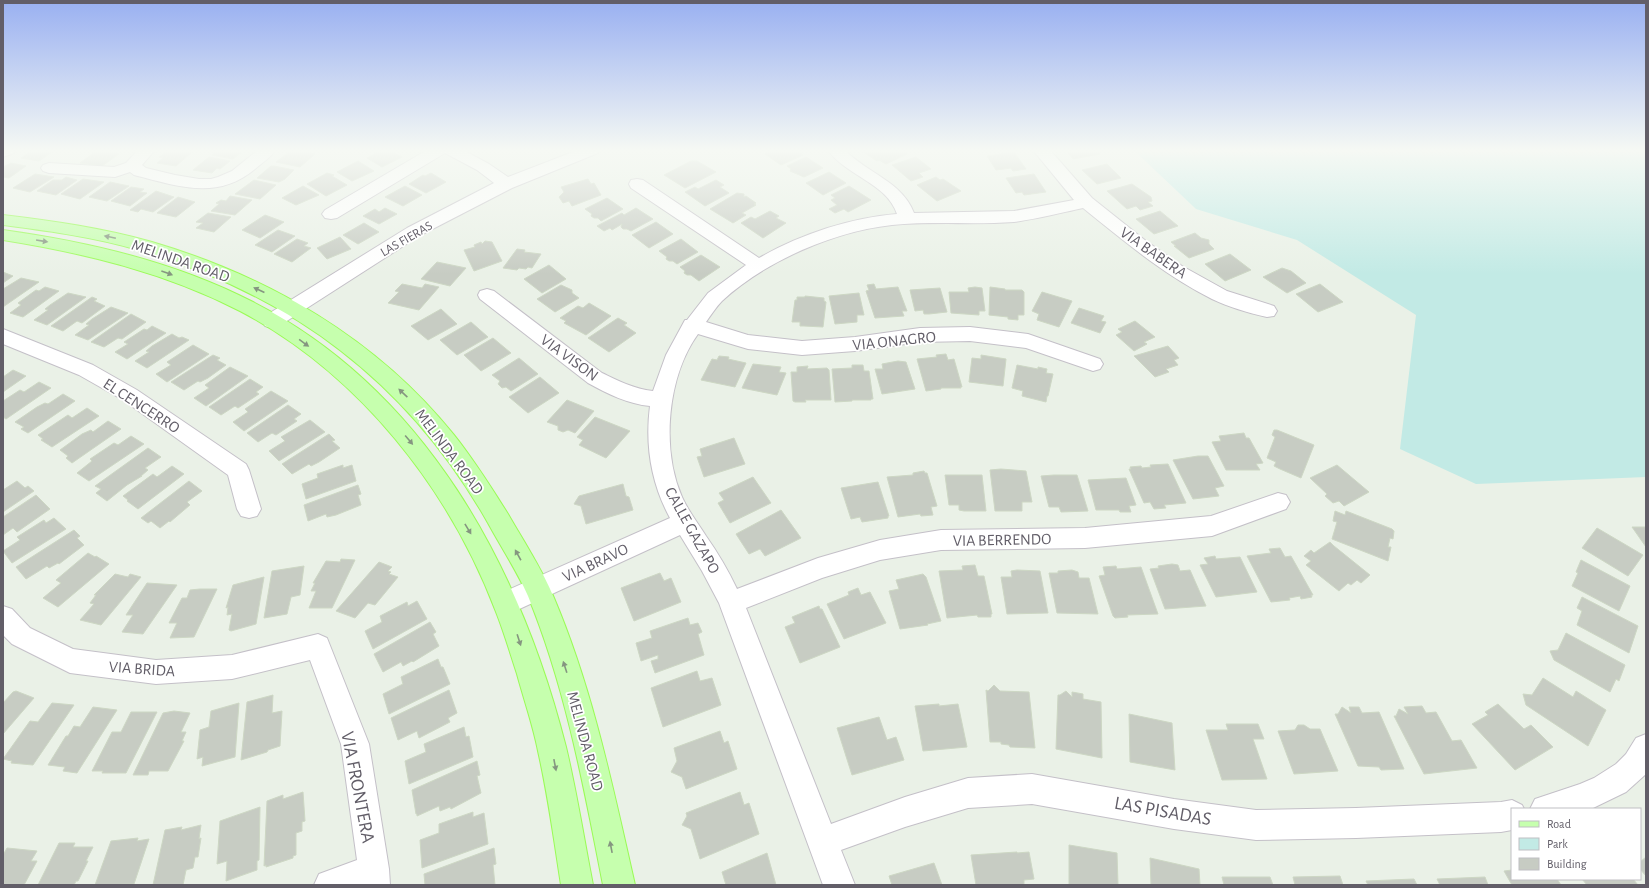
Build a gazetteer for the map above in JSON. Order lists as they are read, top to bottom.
{
  "streets": {
    "main road": ["MELINDA ROAD"],
    "street": [
      "LAS FIERAS",
      "VIA BABERA",
      "VIA ONAGRO",
      "VIA VISON",
      "EL CENCERRO",
      "CALLE GAZAPO",
      "VIA BERRENDO",
      "VIA BRAVO",
      "VIA BRIDA",
      "VIA FRONTERA",
      "LAS PISADAS"
    ]
  },
  "crossings": [
    ["LAS FIERAS", "MELINDA ROAD"],
    ["VIA BABERA", "CALLE GAZAPO"],
    ["MELINDA ROAD", "VIA BRAVO"],
    ["VIA ONAGRO", "CALLE GAZAPO"],
    ["VIA VISON", "CALLE GAZAPO"],
    ["CALLE GAZAPO", "VIA BERRENDO"],
    ["CALLE GAZAPO", "VIA BRAVO"],
    ["CALLE GAZAPO", "LAS PISADAS"],
    ["VIA BRIDA", "VIA FRONTERA"]
  ],
  "legend": ["Road", "Park", "Building"]
}
